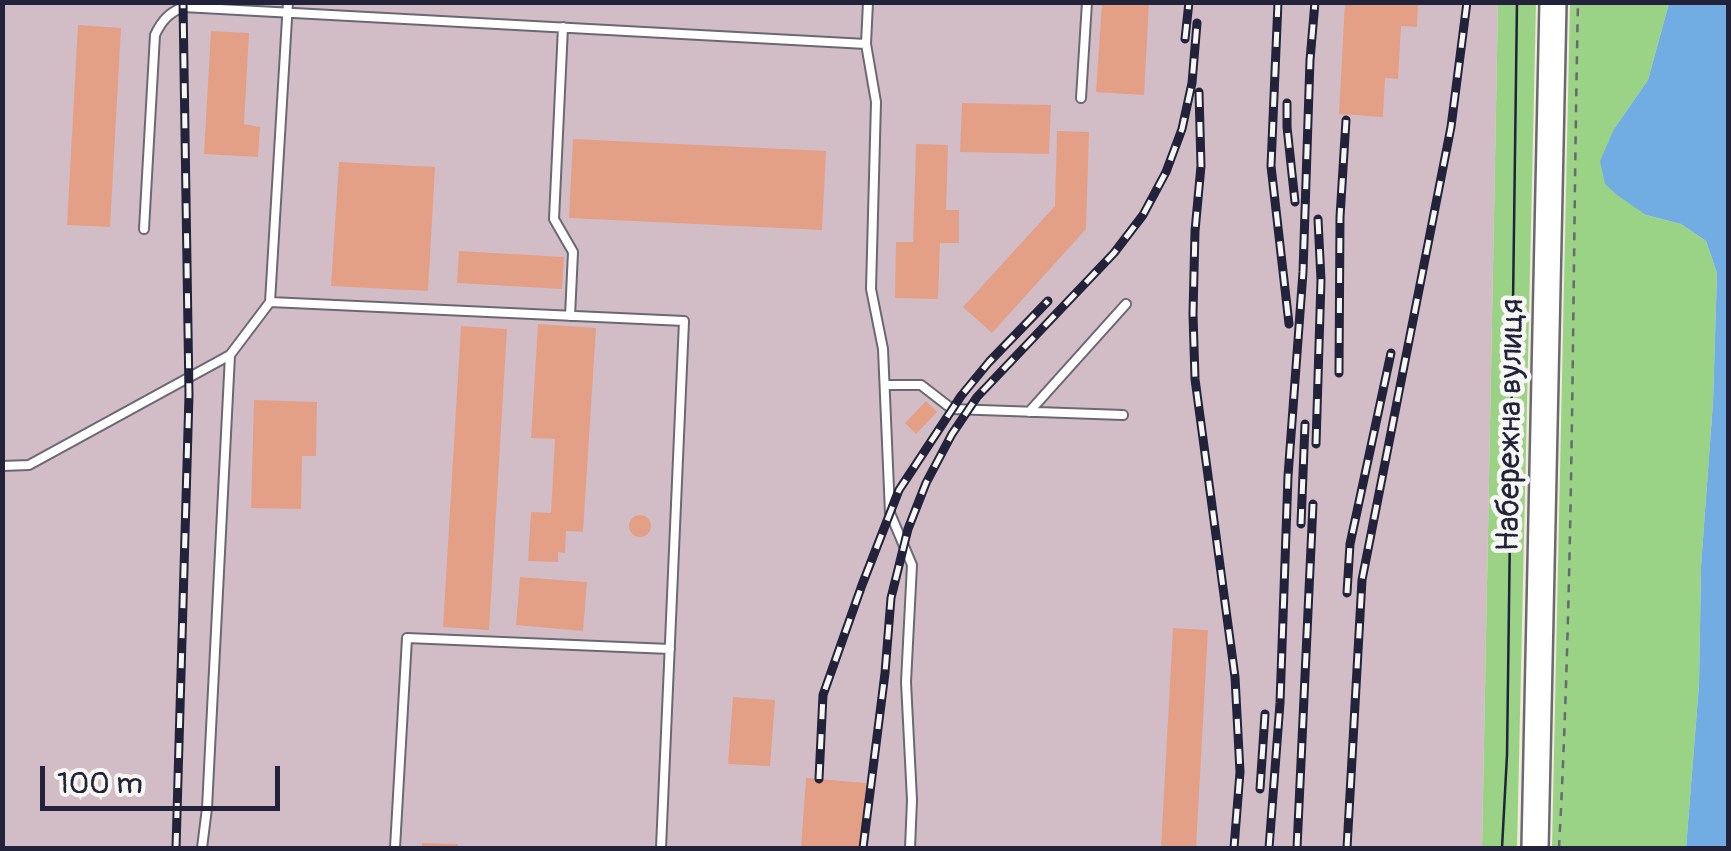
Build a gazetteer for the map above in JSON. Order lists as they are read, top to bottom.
{
  "streets": {
    "highway": ["Набережна вулиця"]
  },
  "scale_bar": "100 m"
}
